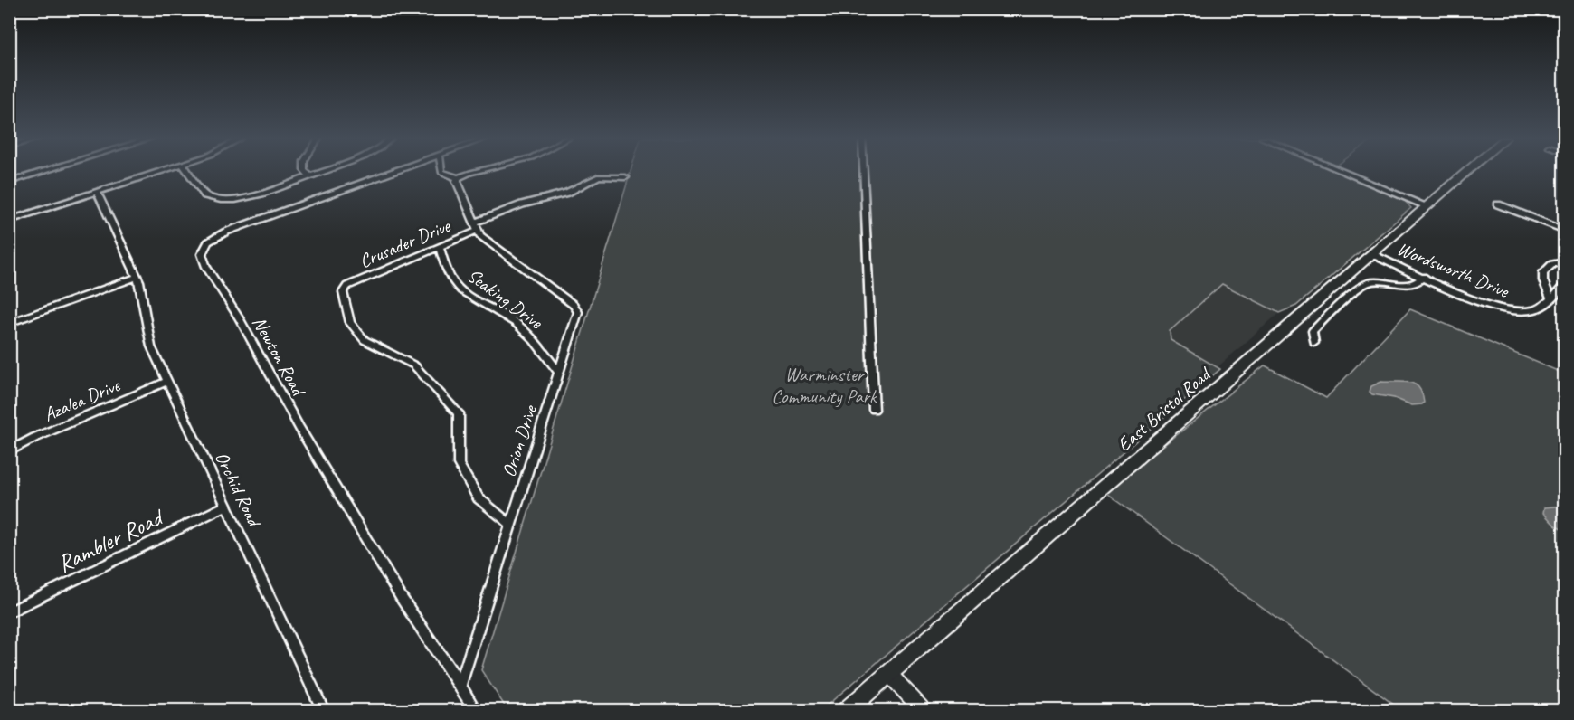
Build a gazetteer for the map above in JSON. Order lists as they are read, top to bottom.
{
  "streets": {
    "main road": ["East Bristol Road"],
    "street": [
      "Crusader Drive",
      "Wordsworth Drive",
      "Seaking Drive",
      "Newton Road",
      "Azalea Drive",
      "Orion Drive",
      "Orchid Road",
      "Rambler Road"
    ]
  },
  "crossings": [
    ["Crusader Drive", "Seaking Drive"],
    ["Crusader Drive", "Orion Drive"],
    ["Wordsworth Drive", "East Bristol Road"],
    ["Seaking Drive", "Orion Drive"],
    ["Newton Road", "Orion Drive"],
    ["Azalea Drive", "Orchid Road"],
    ["Orchid Road", "Rambler Road"]
  ],
  "parks": ["Warminster Community Park"]
}
